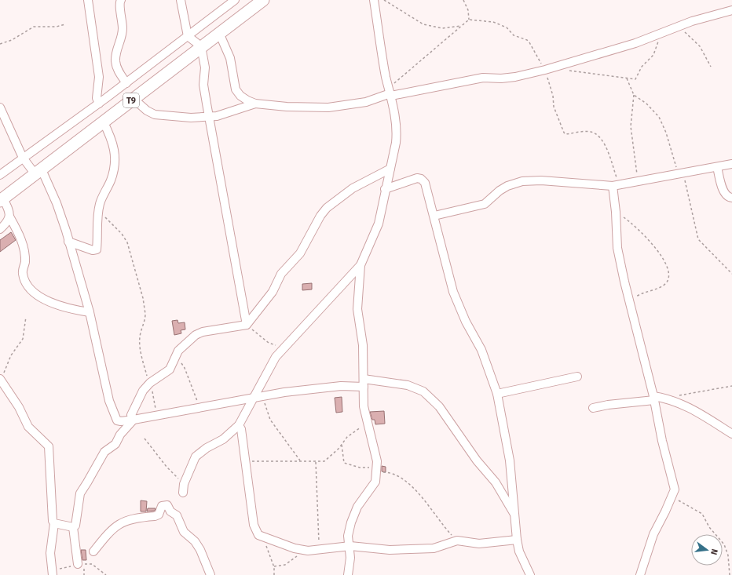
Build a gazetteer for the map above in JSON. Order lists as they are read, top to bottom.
{
  "streets": {
    "highway": ["T9"]
  },
  "north": "right"
}
